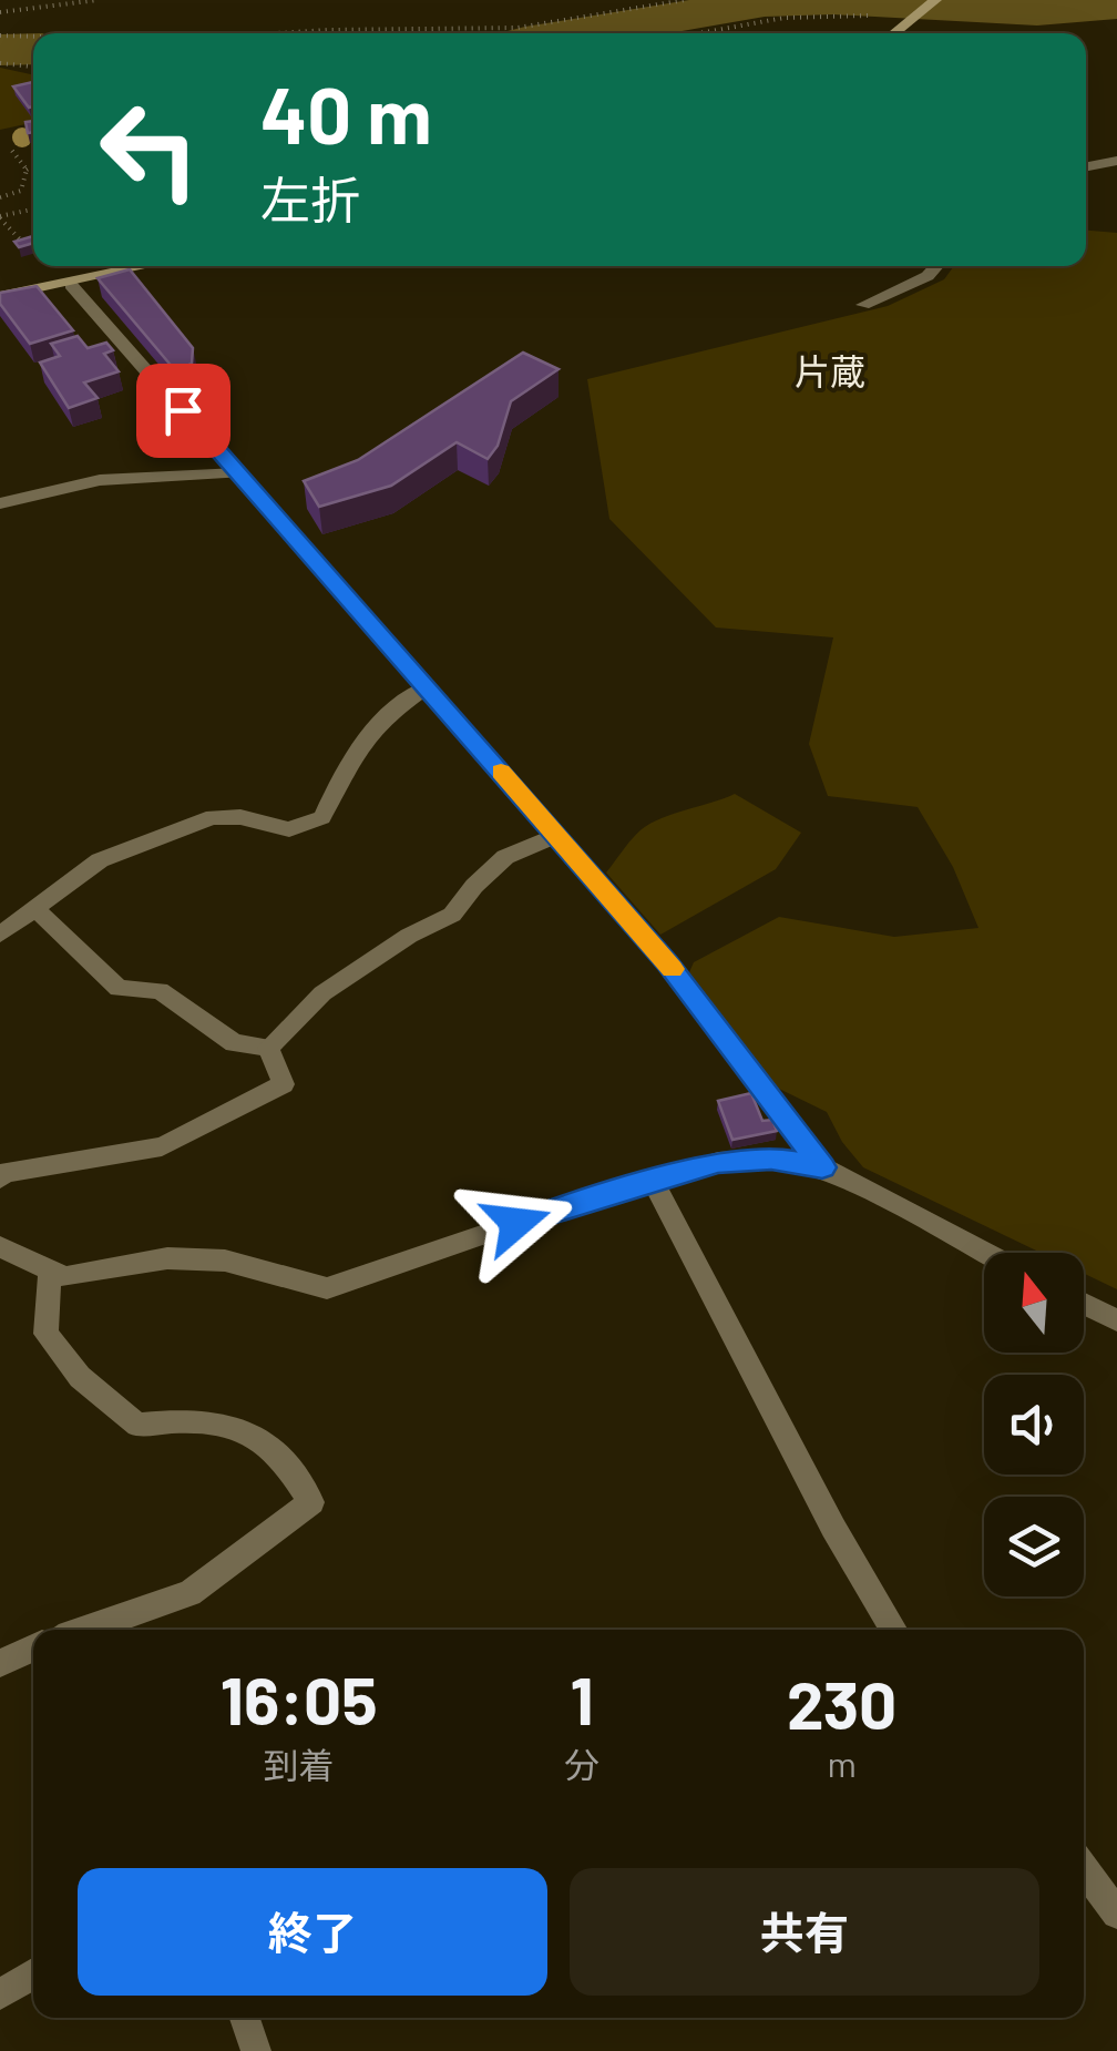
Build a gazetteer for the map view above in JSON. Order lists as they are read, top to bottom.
{
  "districts": ["片蔵"],
  "north": "top",
  "page": {
    "turn": ["40 m", "左折"],
    "eta": [
      "16:05",
      "到着",
      "1",
      "分",
      "230",
      "m"
    ],
    "buttons": ["終了", "共有"]
  }
}
